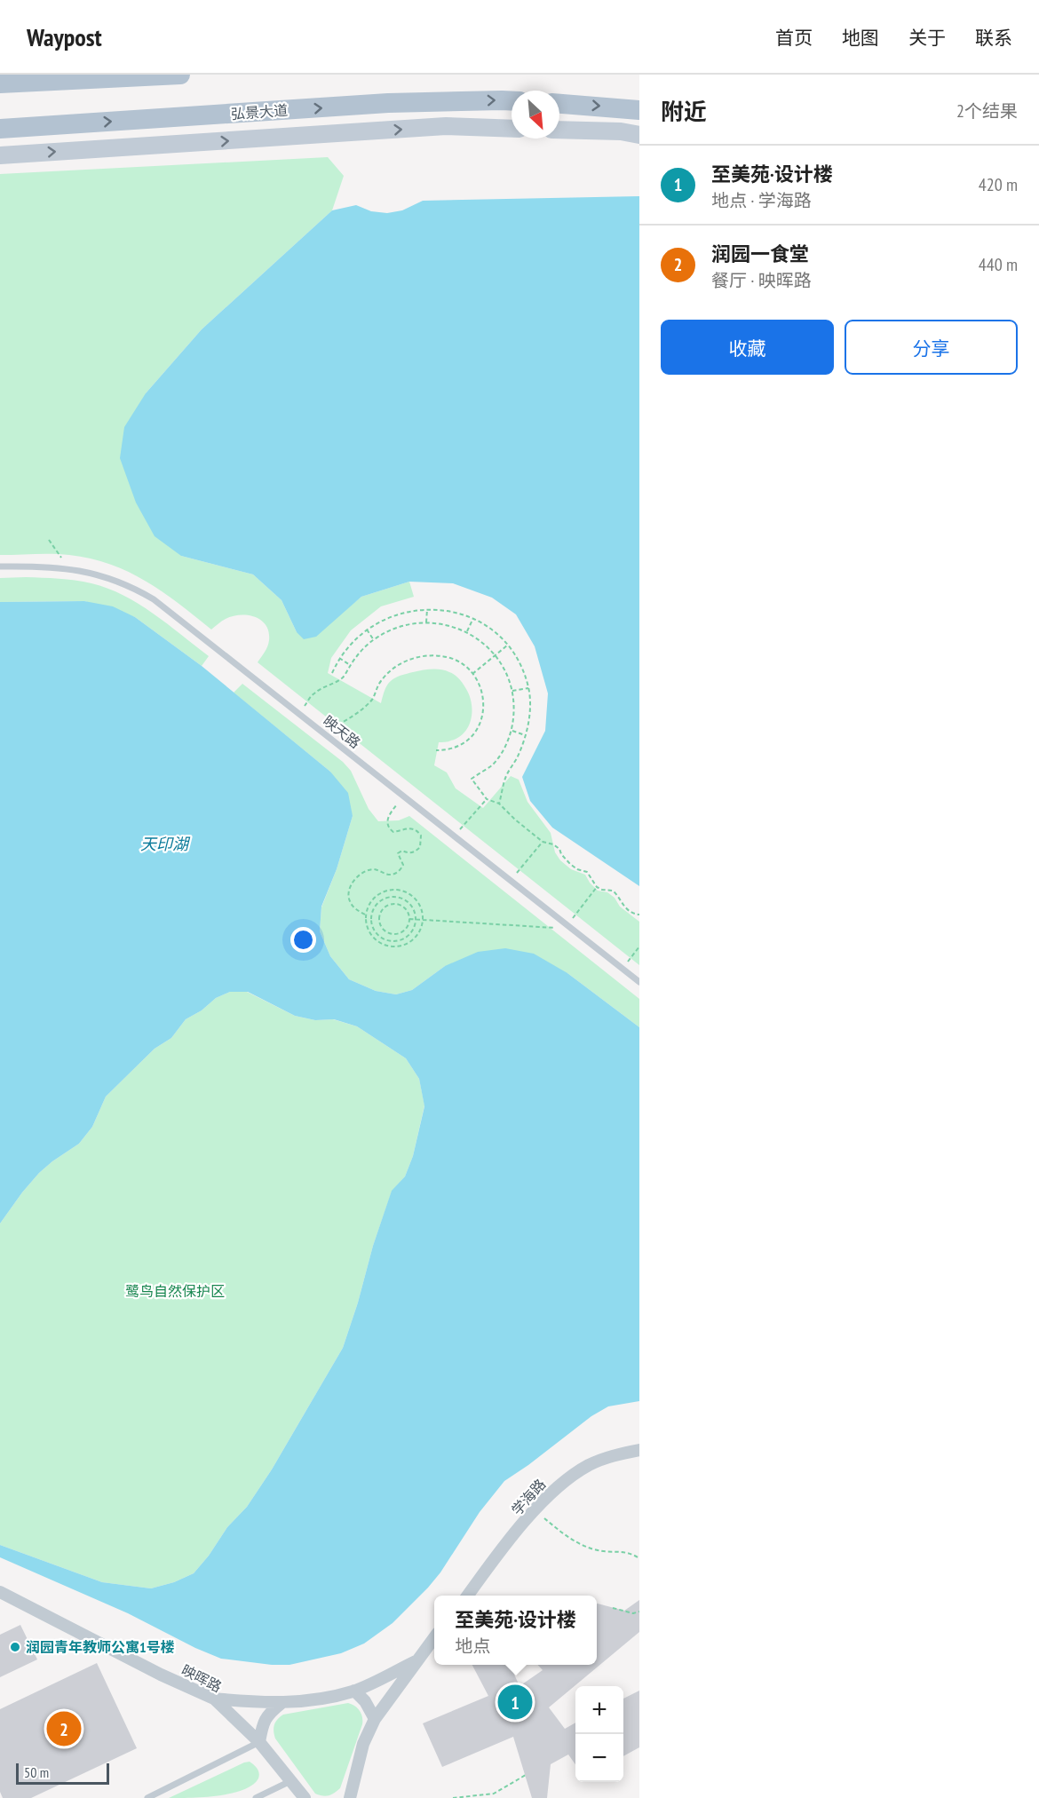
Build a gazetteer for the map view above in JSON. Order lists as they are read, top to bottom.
{
  "streets": {
    "main road": ["弘景大道"],
    "street": ["学海路", "映晖路"],
    "lane": ["映天路"]
  },
  "water": ["天印湖"],
  "parks": ["鹭鸟自然保护区"],
  "places": ["润园青年教师公寓1号楼"],
  "scale_bar": "50 m",
  "north": "bottom right",
  "page": {
    "header": "Waypost",
    "nav": [
      "首页",
      "地图",
      "关于",
      "联系"
    ],
    "heading": ["附近", "2个结果"],
    "list": [
      {
        "mark": "1",
        "name": "至美苑·设计楼",
        "note": "地点 · 学海路",
        "value": "420 m"
      },
      {
        "mark": "2",
        "name": "润园一食堂",
        "note": "餐厅 · 映晖路",
        "value": "440 m"
      }
    ],
    "buttons": ["收藏", "分享"],
    "popup": ["至美苑·设计楼", "地点"],
    "pins": ["1", "2"],
    "map_buttons": ["+", "−"],
    "scale": "50 m"
  }
}
